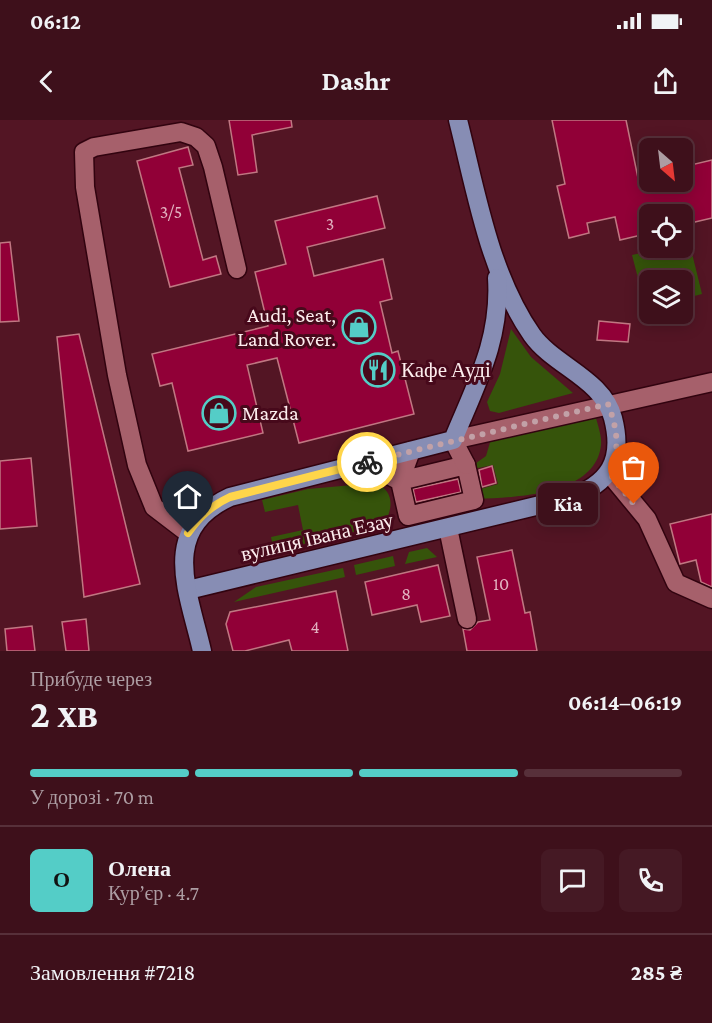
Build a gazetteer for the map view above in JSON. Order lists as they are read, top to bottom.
{
  "streets": {
    "main road": ["вулиця Івана Езау"]
  },
  "places": {
    "shop": ["Audi, Seat, Land Rover.", "Mazda"],
    "restaurant": ["Кафе Ауді"],
    "other": ["Kia"]
  },
  "house_numbers": [
    "3/5",
    "3",
    "10",
    "8",
    "4"
  ],
  "north": "bottom right",
  "page": {
    "status": "06:12",
    "header": "Dashr",
    "bubble": "Kia",
    "heading": ["2 хв", "Прибуде через", "06:14–06:19"],
    "panel": [
      "Олена",
      "Кур’єр · 4.7",
      "Замовлення #7218",
      "285 ₴"
    ],
    "bar": "У дорозі · 70 m",
    "round": "О"
  }
}
